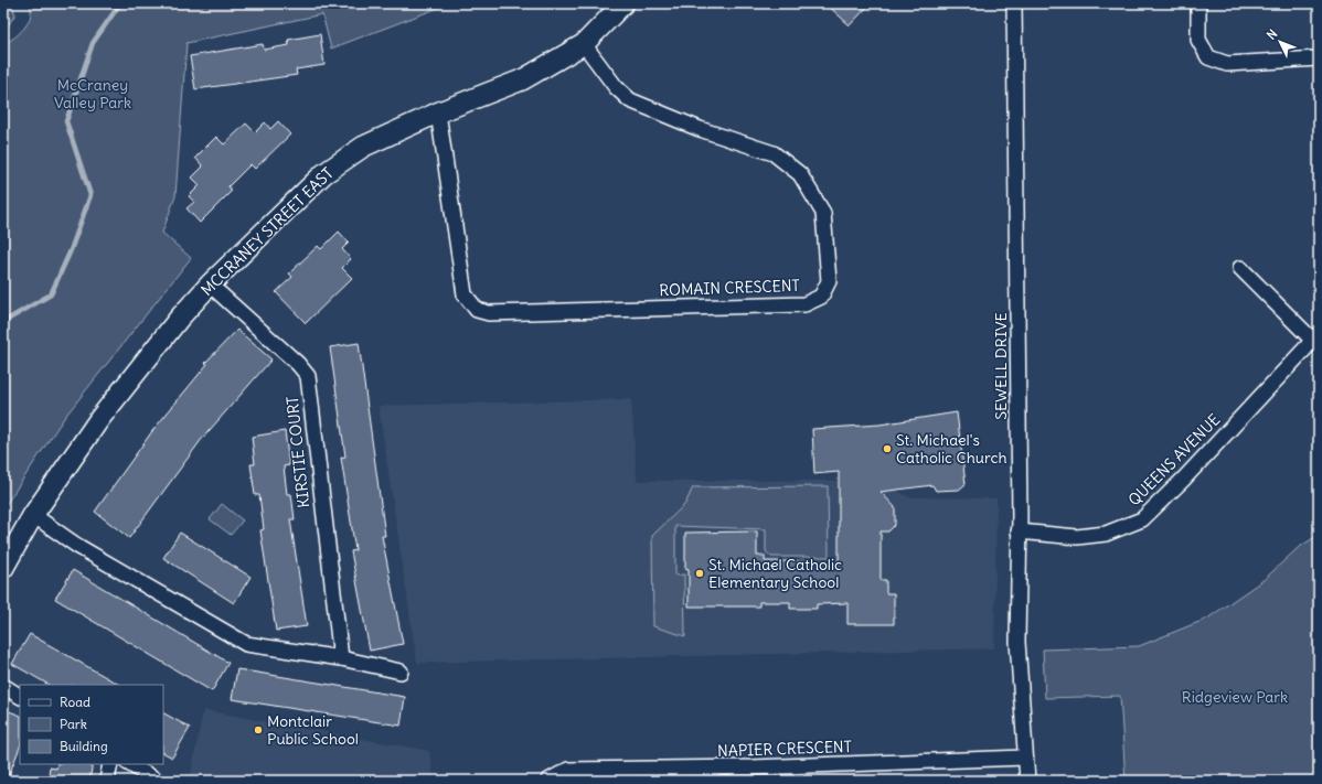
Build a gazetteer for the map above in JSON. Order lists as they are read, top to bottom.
{
  "streets": {
    "street": [
      "MCCRANEY STREET EAST",
      "ROMAIN CRESCENT",
      "SEWELL DRIVE",
      "KIRSTIE COURT",
      "QUEENS AVENUE",
      "NAPIER CRESCENT"
    ]
  },
  "crossings": [
    ["MCCRANEY STREET EAST", "ROMAIN CRESCENT"],
    ["MCCRANEY STREET EAST", "KIRSTIE COURT"],
    ["SEWELL DRIVE", "QUEENS AVENUE"],
    ["SEWELL DRIVE", "NAPIER CRESCENT"]
  ],
  "parks": ["McCraney Valley Park", "Ridgeview Park"],
  "places": ["St. Michael's Catholic Church", "St. Michael Catholic Elementary School", "Montclair Public School"],
  "legend": ["Road", "Park", "Building"],
  "north": "top left"
}
